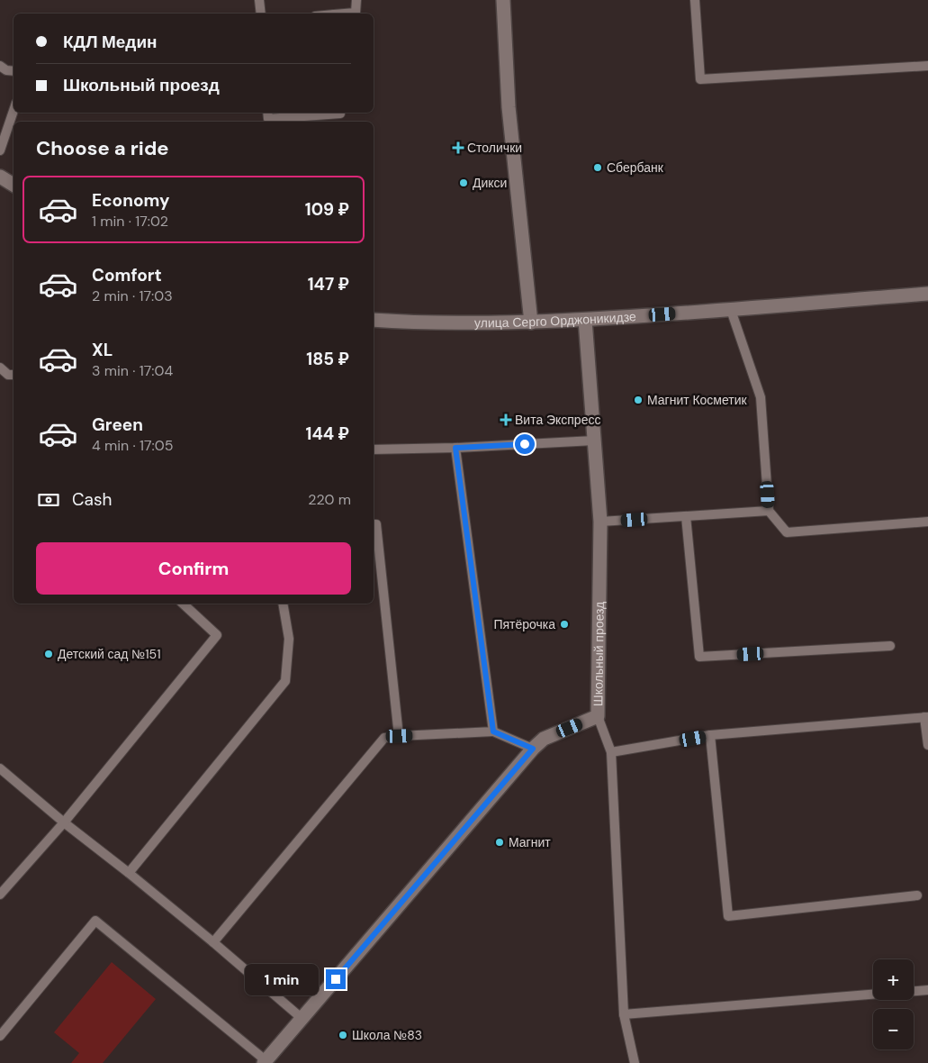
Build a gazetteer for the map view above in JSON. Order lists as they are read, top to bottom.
{
  "streets": {
    "street": ["улица Серго Орджоникидзе", "Школьный проезд"]
  },
  "crossings": [
    ["улица Серго Орджоникидзе", "Школьный проезд"]
  ],
  "places": {
    "health": ["Столички", "Вита Экспресс"],
    "other": [
      "Сбербанк",
      "Дикси",
      "Магнит Косметик",
      "Пятёрочка",
      "Детский сад №151",
      "Магнит",
      "Школа №83"
    ]
  },
  "page": {
    "banner": ["КДЛ Медин", "Школьный проезд"],
    "heading": "Choose a ride",
    "list": [
      {
        "name": "Economy",
        "note": "1 min · 17:02",
        "value": "109 ₽"
      },
      {
        "name": "Comfort",
        "note": "2 min · 17:03",
        "value": "147 ₽"
      },
      {
        "name": "XL",
        "note": "3 min · 17:04",
        "value": "185 ₽"
      },
      {
        "name": "Green",
        "note": "4 min · 17:05",
        "value": "144 ₽"
      }
    ],
    "pay": ["Cash", "220 m"],
    "buttons": "Confirm",
    "map_buttons": ["+", "−"],
    "bubble": "1 min"
  }
}
